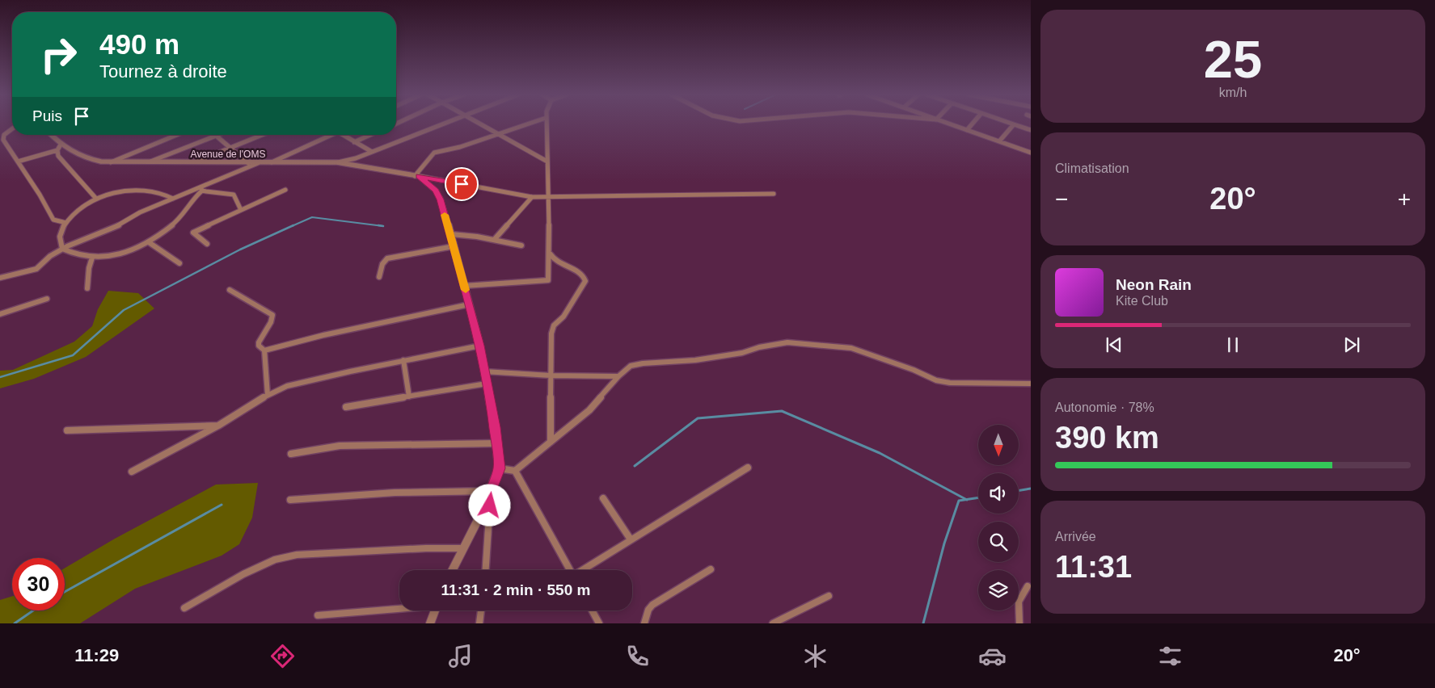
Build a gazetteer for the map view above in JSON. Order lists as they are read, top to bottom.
{
  "streets": {
    "street": ["Avenue de l'OMS"]
  },
  "north": "bottom",
  "page": {
    "tile": [
      ["25", "km/h"],
      "Climatisation",
      ["Autonomie · 78%", "390 km"],
      ["Arrivée", "11:31"]
    ],
    "turn": ["490 m", "Tournez à droite"],
    "then": "Puis",
    "heat": ["−", "20°", "+"],
    "song": ["Neon Rain", "Kite Club"],
    "limit": "30",
    "trip": "11:31 · 2 min · 550 m",
    "tabs": ["11:29", "20°"]
  }
}
